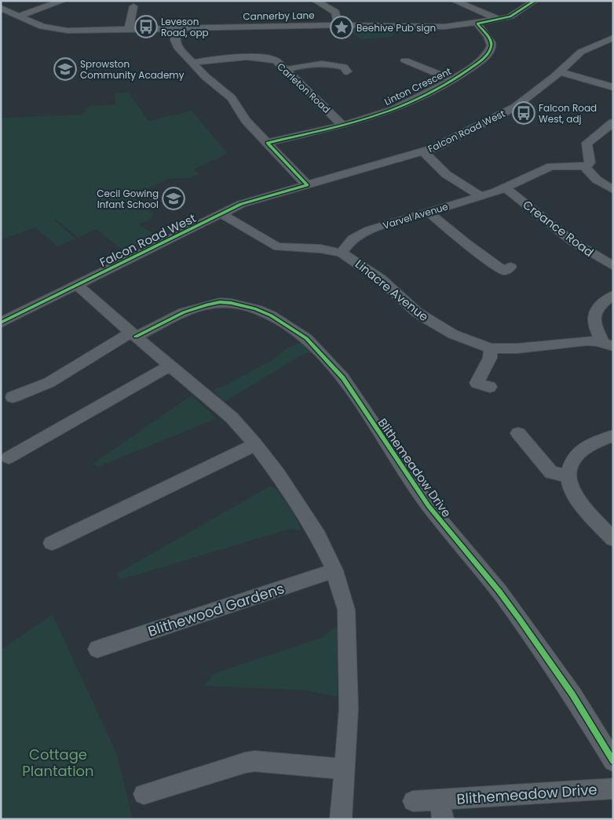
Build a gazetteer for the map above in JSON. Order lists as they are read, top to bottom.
{
  "streets": {
    "street": [
      "Cannerby Lane",
      "Linton Crescent",
      "Carleton Road",
      "Falcon Road West",
      "Varvel Avenue",
      "Creance Road",
      "Linacre Avenue",
      "Blithemeadow Drive",
      "Blithewood Gardens"
    ]
  },
  "crossings": [
    ["Cannerby Lane", "Linton Crescent"],
    ["Linton Crescent", "Carleton Road"],
    ["Falcon Road West", "Linacre Avenue"],
    ["Varvel Avenue", "Creance Road"],
    ["Varvel Avenue", "Linacre Avenue"]
  ],
  "parks": ["Cottage Plantation"],
  "places": {
    "bus stop": ["Leveson Road, opp", "Falcon Road West, adj"],
    "place": ["Beehive Pub sign"],
    "school or university": ["Sprowston Community Academy", "Cecil Gowing Infant School"]
  }
}
